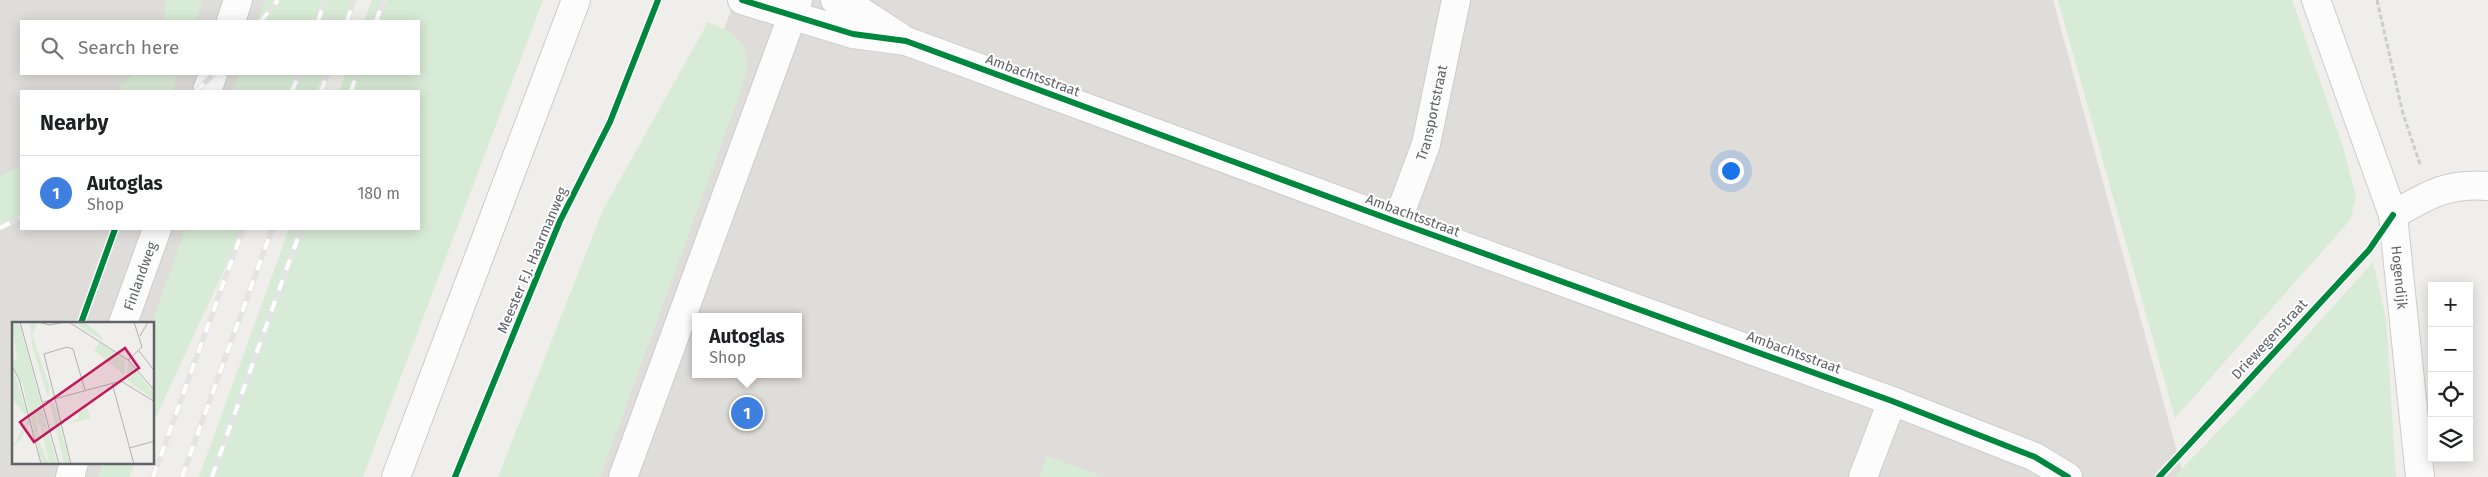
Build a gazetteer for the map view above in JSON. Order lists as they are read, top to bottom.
{
  "streets": {
    "street": [
      "Ambachtsstraat",
      "Transportstraat",
      "Finlandweg",
      "Hogendijk"
    ],
    "cycle path": ["Meester F.J. Haarmanweg", "Driewegenstraat"]
  },
  "crossings": [
    ["Ambachtsstraat", "Transportstraat"]
  ],
  "page": {
    "search": "Search here",
    "heading": "Nearby",
    "list": [
      {
        "mark": "1",
        "name": "Autoglas",
        "note": "Shop",
        "value": "180 m"
      }
    ],
    "map_buttons": ["+", "−"],
    "popup": ["Autoglas", "Shop"],
    "pins": "1"
  }
}
